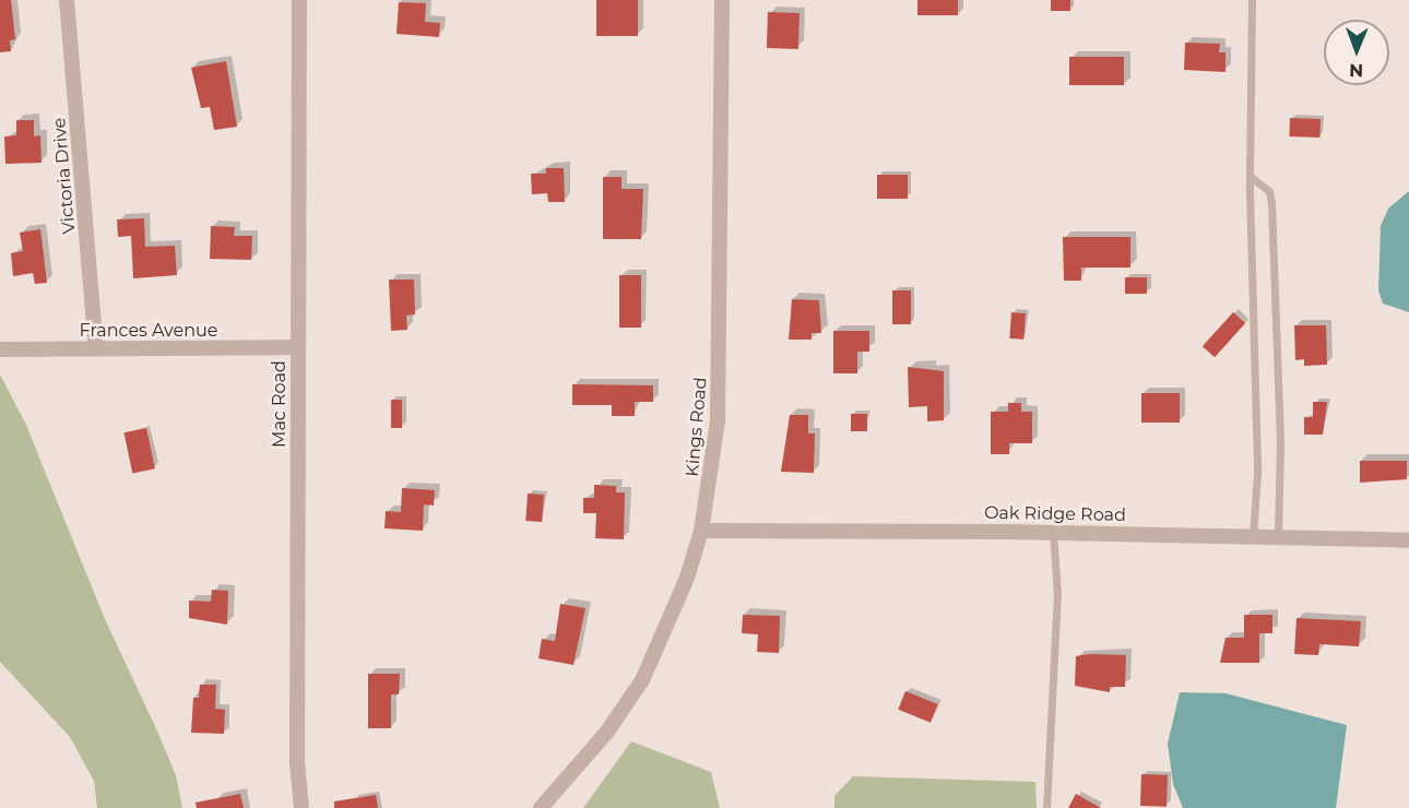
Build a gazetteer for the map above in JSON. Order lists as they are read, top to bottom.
{
  "streets": {
    "street": [
      "Victoria Drive",
      "Frances Avenue",
      "Mac Road",
      "Kings Road",
      "Oak Ridge Road"
    ]
  },
  "crossings": [
    ["Victoria Drive", "Frances Avenue"],
    ["Frances Avenue", "Mac Road"],
    ["Kings Road", "Oak Ridge Road"]
  ],
  "north": "bottom"
}
